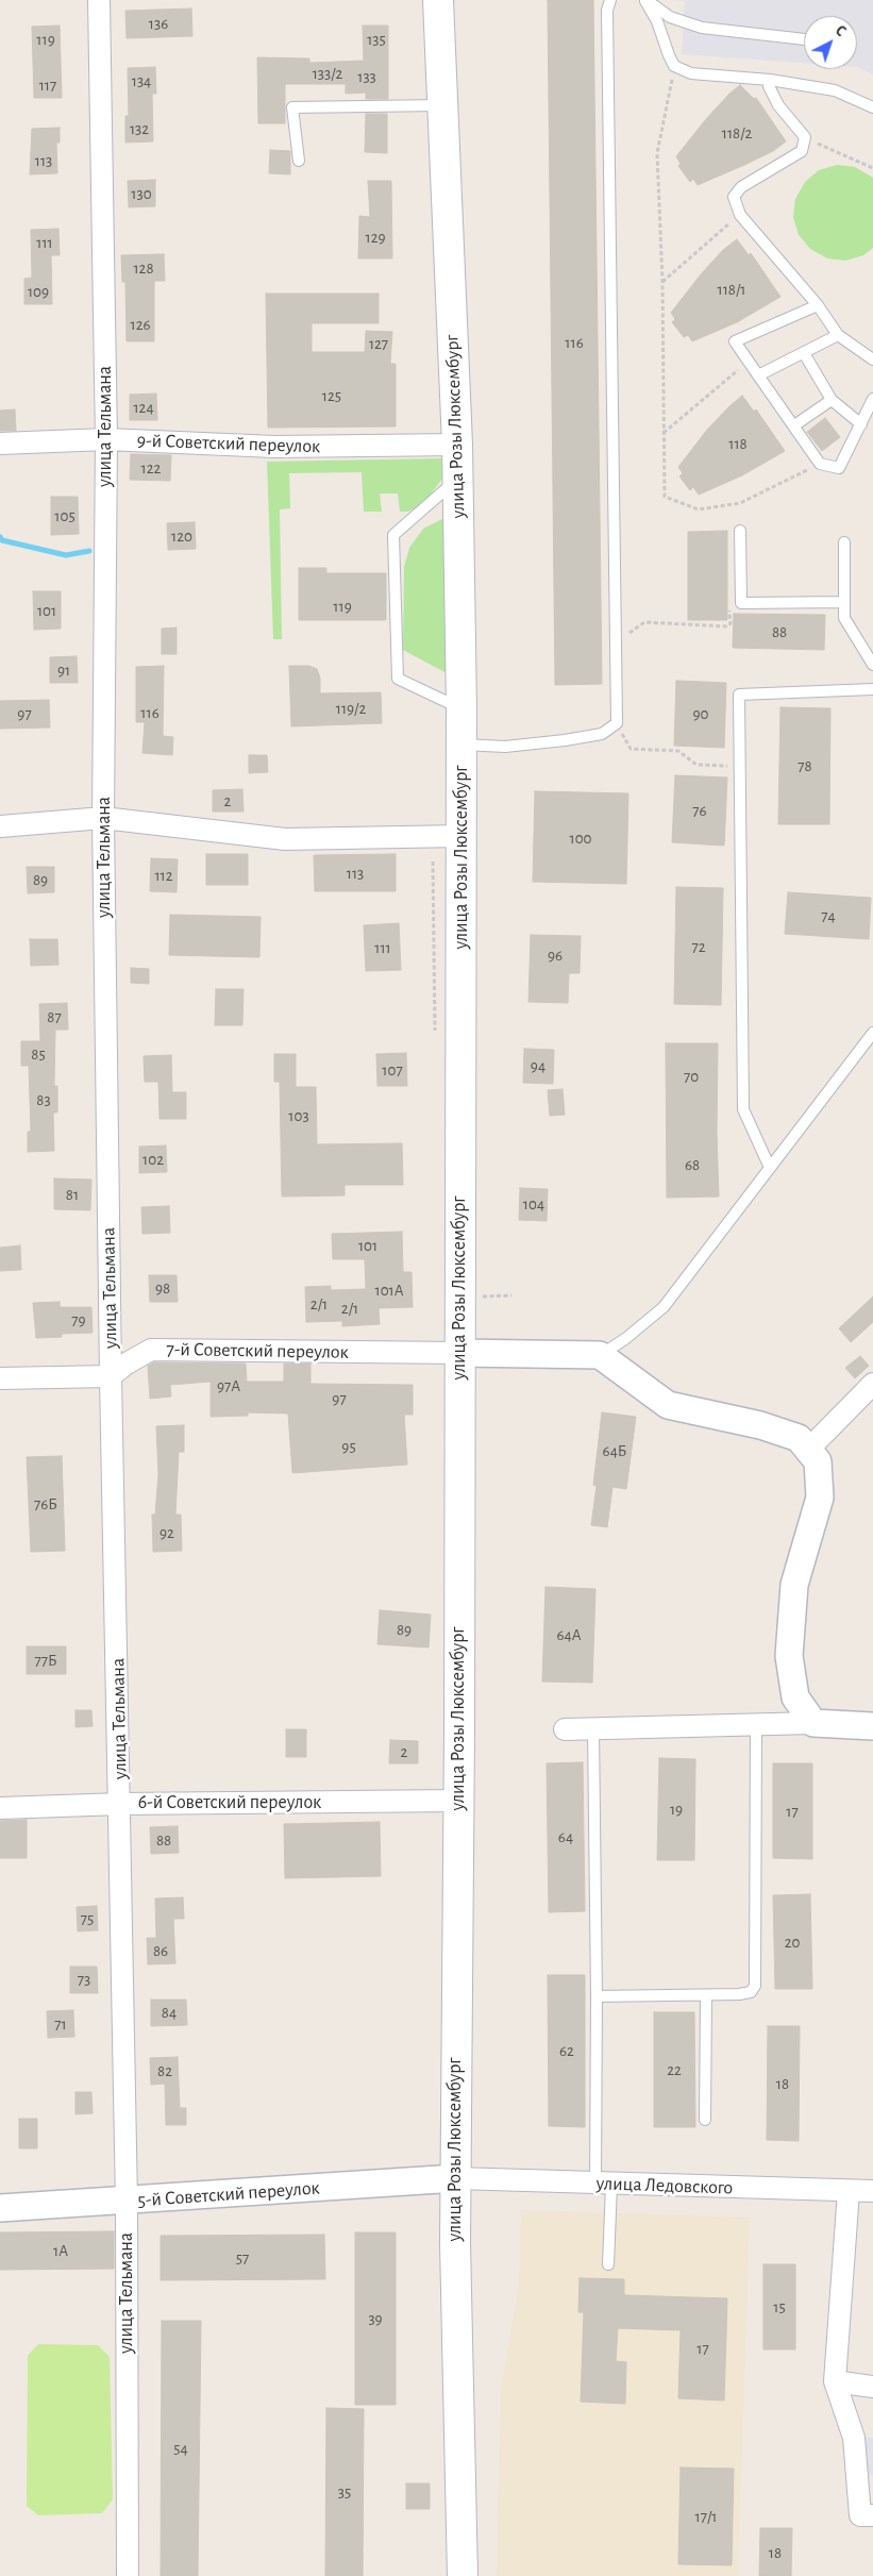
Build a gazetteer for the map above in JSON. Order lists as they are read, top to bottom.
{
  "streets": {
    "main road": ["улица Розы Люксембург"],
    "street": [
      "улица Тельмана",
      "9-й Советский переулок",
      "7-й Советский переулок",
      "6-й Советский переулок",
      "улица Ледовского",
      "5-й Советский переулок"
    ]
  },
  "crossings": [
    ["улица Тельмана", "9-й Советский переулок"],
    ["улица Тельмана", "7-й Советский переулок"],
    ["улица Тельмана", "6-й Советский переулок"],
    ["улица Тельмана", "5-й Советский переулок"],
    ["улица Розы Люксембург", "9-й Советский переулок"],
    ["улица Розы Люксембург", "7-й Советский переулок"],
    ["улица Розы Люксембург", "6-й Советский переулок"],
    ["улица Розы Люксембург", "улица Ледовского"],
    ["улица Розы Люксембург", "5-й Советский переулок"],
    ["улица Ледовского", "5-й Советский переулок"]
  ],
  "house_numbers": [
    "136",
    "119",
    "135",
    "133/2",
    "133",
    "134",
    "117",
    "132",
    "118/2",
    "113",
    "130",
    "129",
    "111",
    "128",
    "118/1",
    "109",
    "126",
    "116",
    "127",
    "125",
    "124",
    "118",
    "122",
    "105",
    "120",
    "119",
    "101",
    "88",
    "91",
    "119/2",
    "116",
    "97",
    "90",
    "78",
    "2",
    "76",
    "100",
    "113",
    "112",
    "89",
    "74",
    "72",
    "111",
    "96",
    "87",
    "85",
    "94",
    "107",
    "70",
    "83",
    "103",
    "102",
    "68",
    "81",
    "104",
    "101",
    "98",
    "101А",
    "2/1",
    "2/1",
    "79",
    "97А",
    "97",
    "95",
    "64Б",
    "76Б",
    "92",
    "89",
    "64А",
    "77Б",
    "2",
    "19",
    "17",
    "64",
    "88",
    "75",
    "20",
    "86",
    "73",
    "84",
    "71",
    "62",
    "22",
    "82",
    "18",
    "1А",
    "57",
    "15",
    "39",
    "17",
    "54",
    "35",
    "17/1",
    "18"
  ],
  "north": "top right"
}
